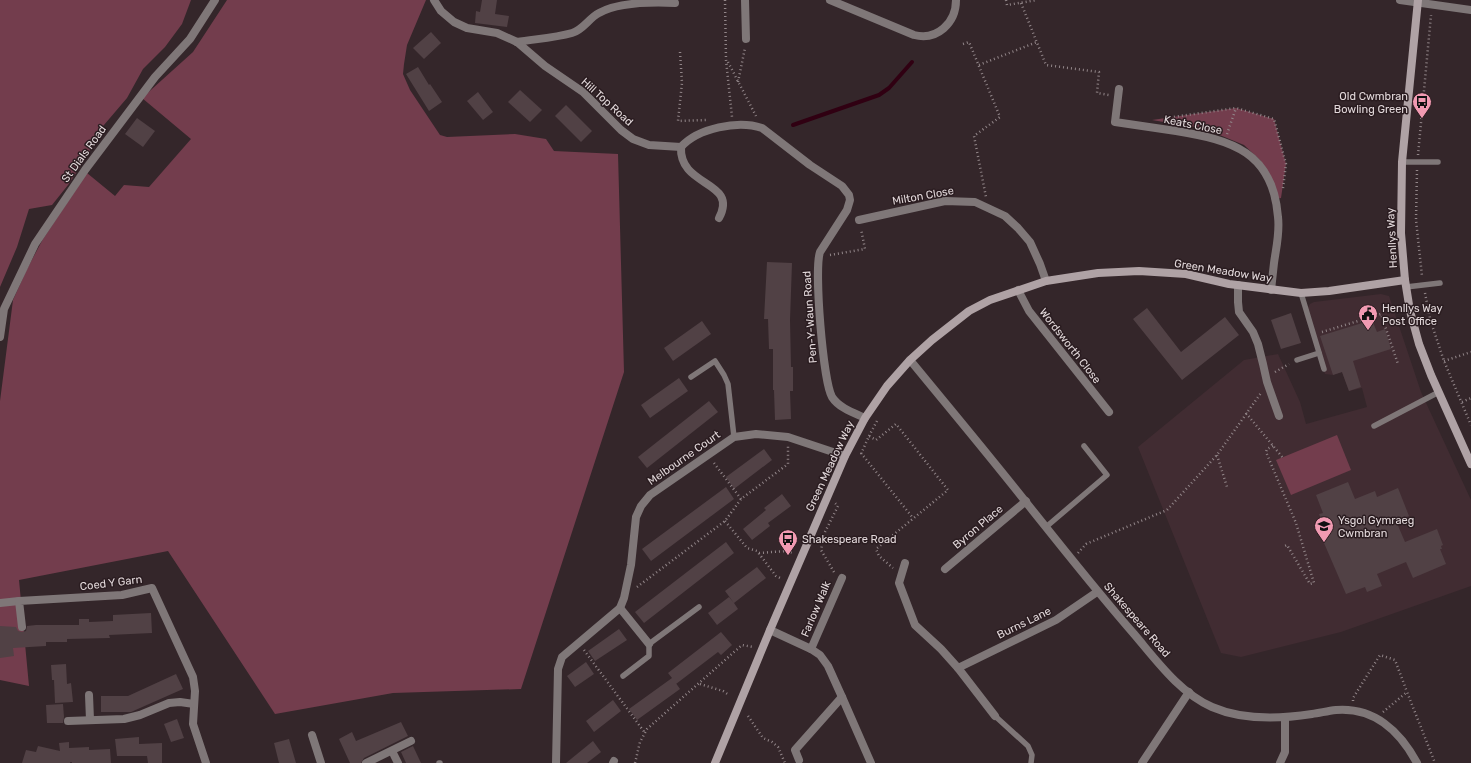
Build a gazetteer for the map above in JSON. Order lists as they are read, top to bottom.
{
  "streets": {
    "street": [
      "Hill Top Road",
      "Keats Close",
      "St Dials Road",
      "Milton Close",
      "Henllys Way",
      "Green Meadow Way",
      "Pen-Y-Waun Road",
      "Wordsworth Close",
      "Melbourne Court",
      "Byron Place",
      "Coed Y Garn",
      "Farlow Walk",
      "Shakespeare Road",
      "Burns Lane"
    ]
  },
  "crossings": [
    ["Keats Close", "Green Meadow Way"],
    ["Milton Close", "Green Meadow Way"],
    ["Henllys Way", "Green Meadow Way"],
    ["Green Meadow Way", "Pen-Y-Waun Road"],
    ["Green Meadow Way", "Wordsworth Close"],
    ["Green Meadow Way", "Melbourne Court"],
    ["Green Meadow Way", "Farlow Walk"],
    ["Green Meadow Way", "Shakespeare Road"],
    ["Byron Place", "Shakespeare Road"],
    ["Shakespeare Road", "Burns Lane"]
  ],
  "places": {
    "bus stop": ["Old Cwmbran Bowling Green", "Shakespeare Road"],
    "public building": ["Henllys Way Post Office"],
    "school or university": ["Ysgol Gymraeg Cwmbran"]
  }
}
